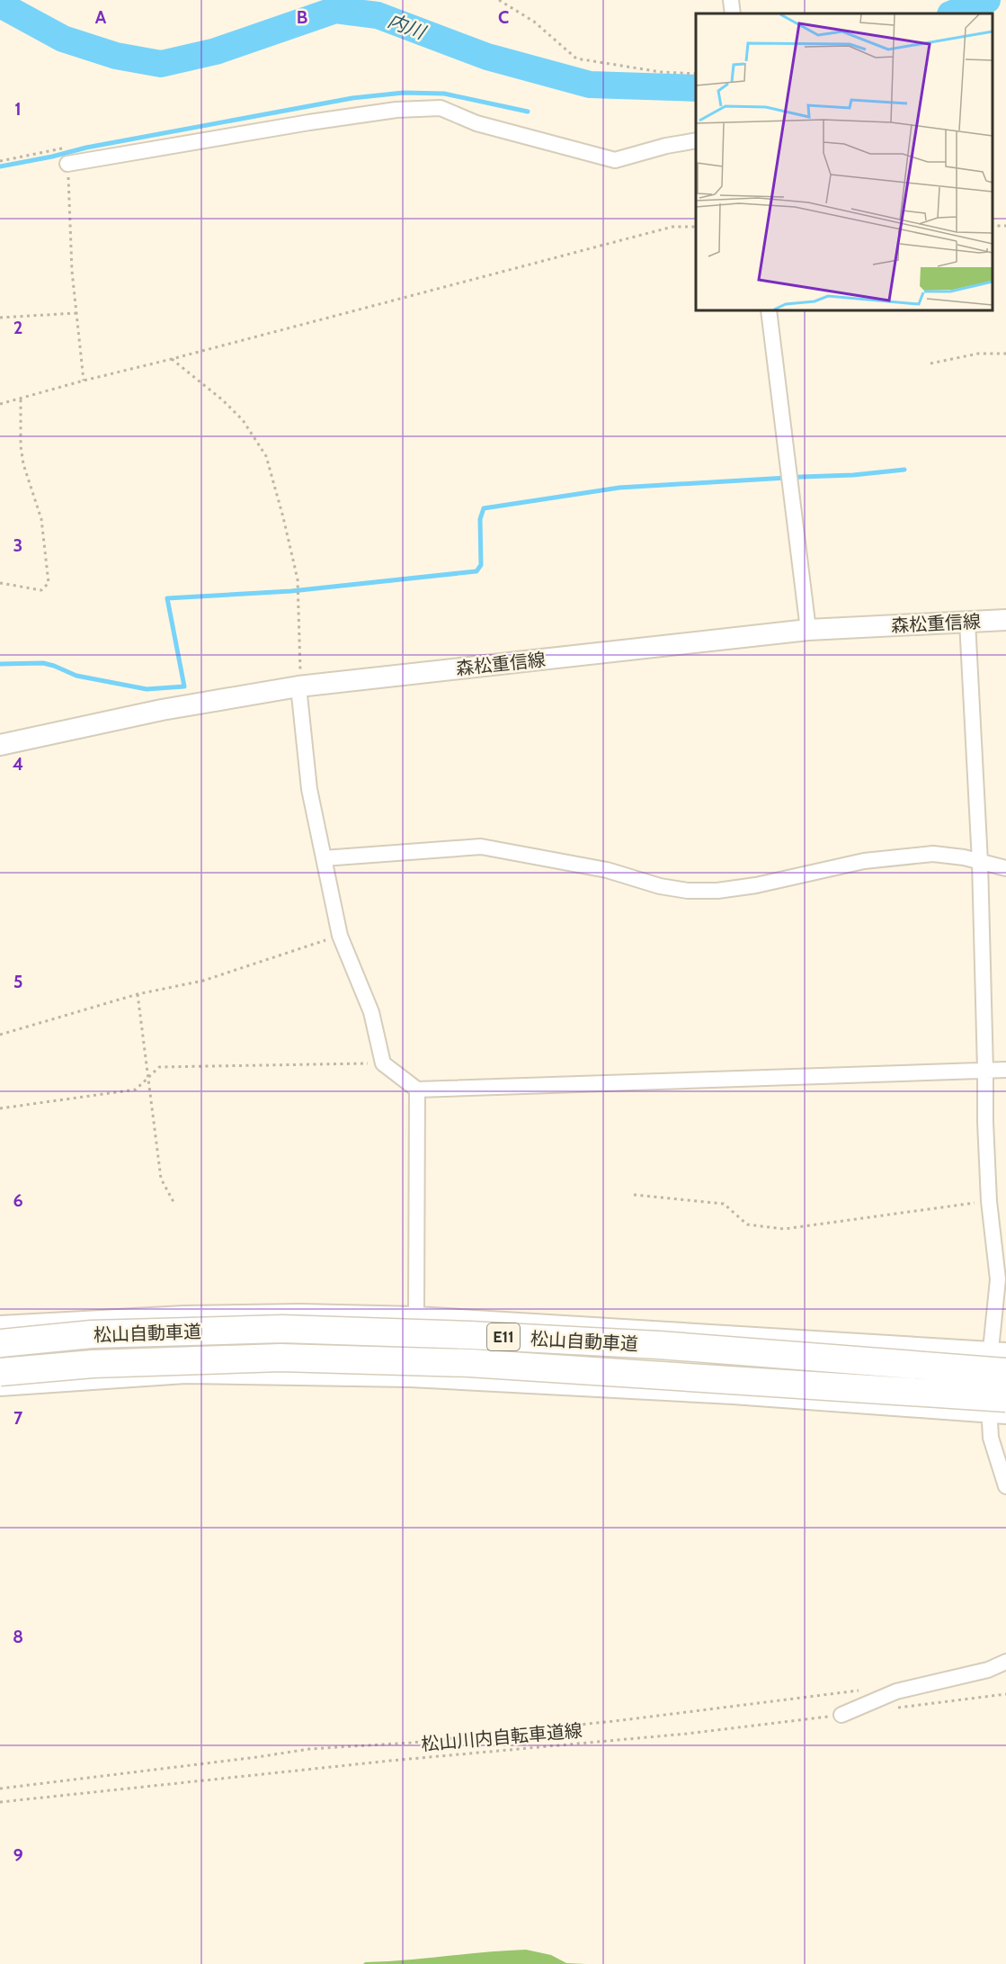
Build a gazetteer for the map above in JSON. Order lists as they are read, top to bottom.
{
  "streets": {
    "highway": ["松山自動車道", "E11"],
    "main road": ["森松重信線"],
    "path": ["松山川内自転車道線"]
  },
  "water": ["内川"],
  "grid": {
    "columns": ["A", "B", "C"],
    "rows": [
      "1",
      "2",
      "3",
      "4",
      "5",
      "6",
      "7",
      "8",
      "9"
    ]
  }
}
